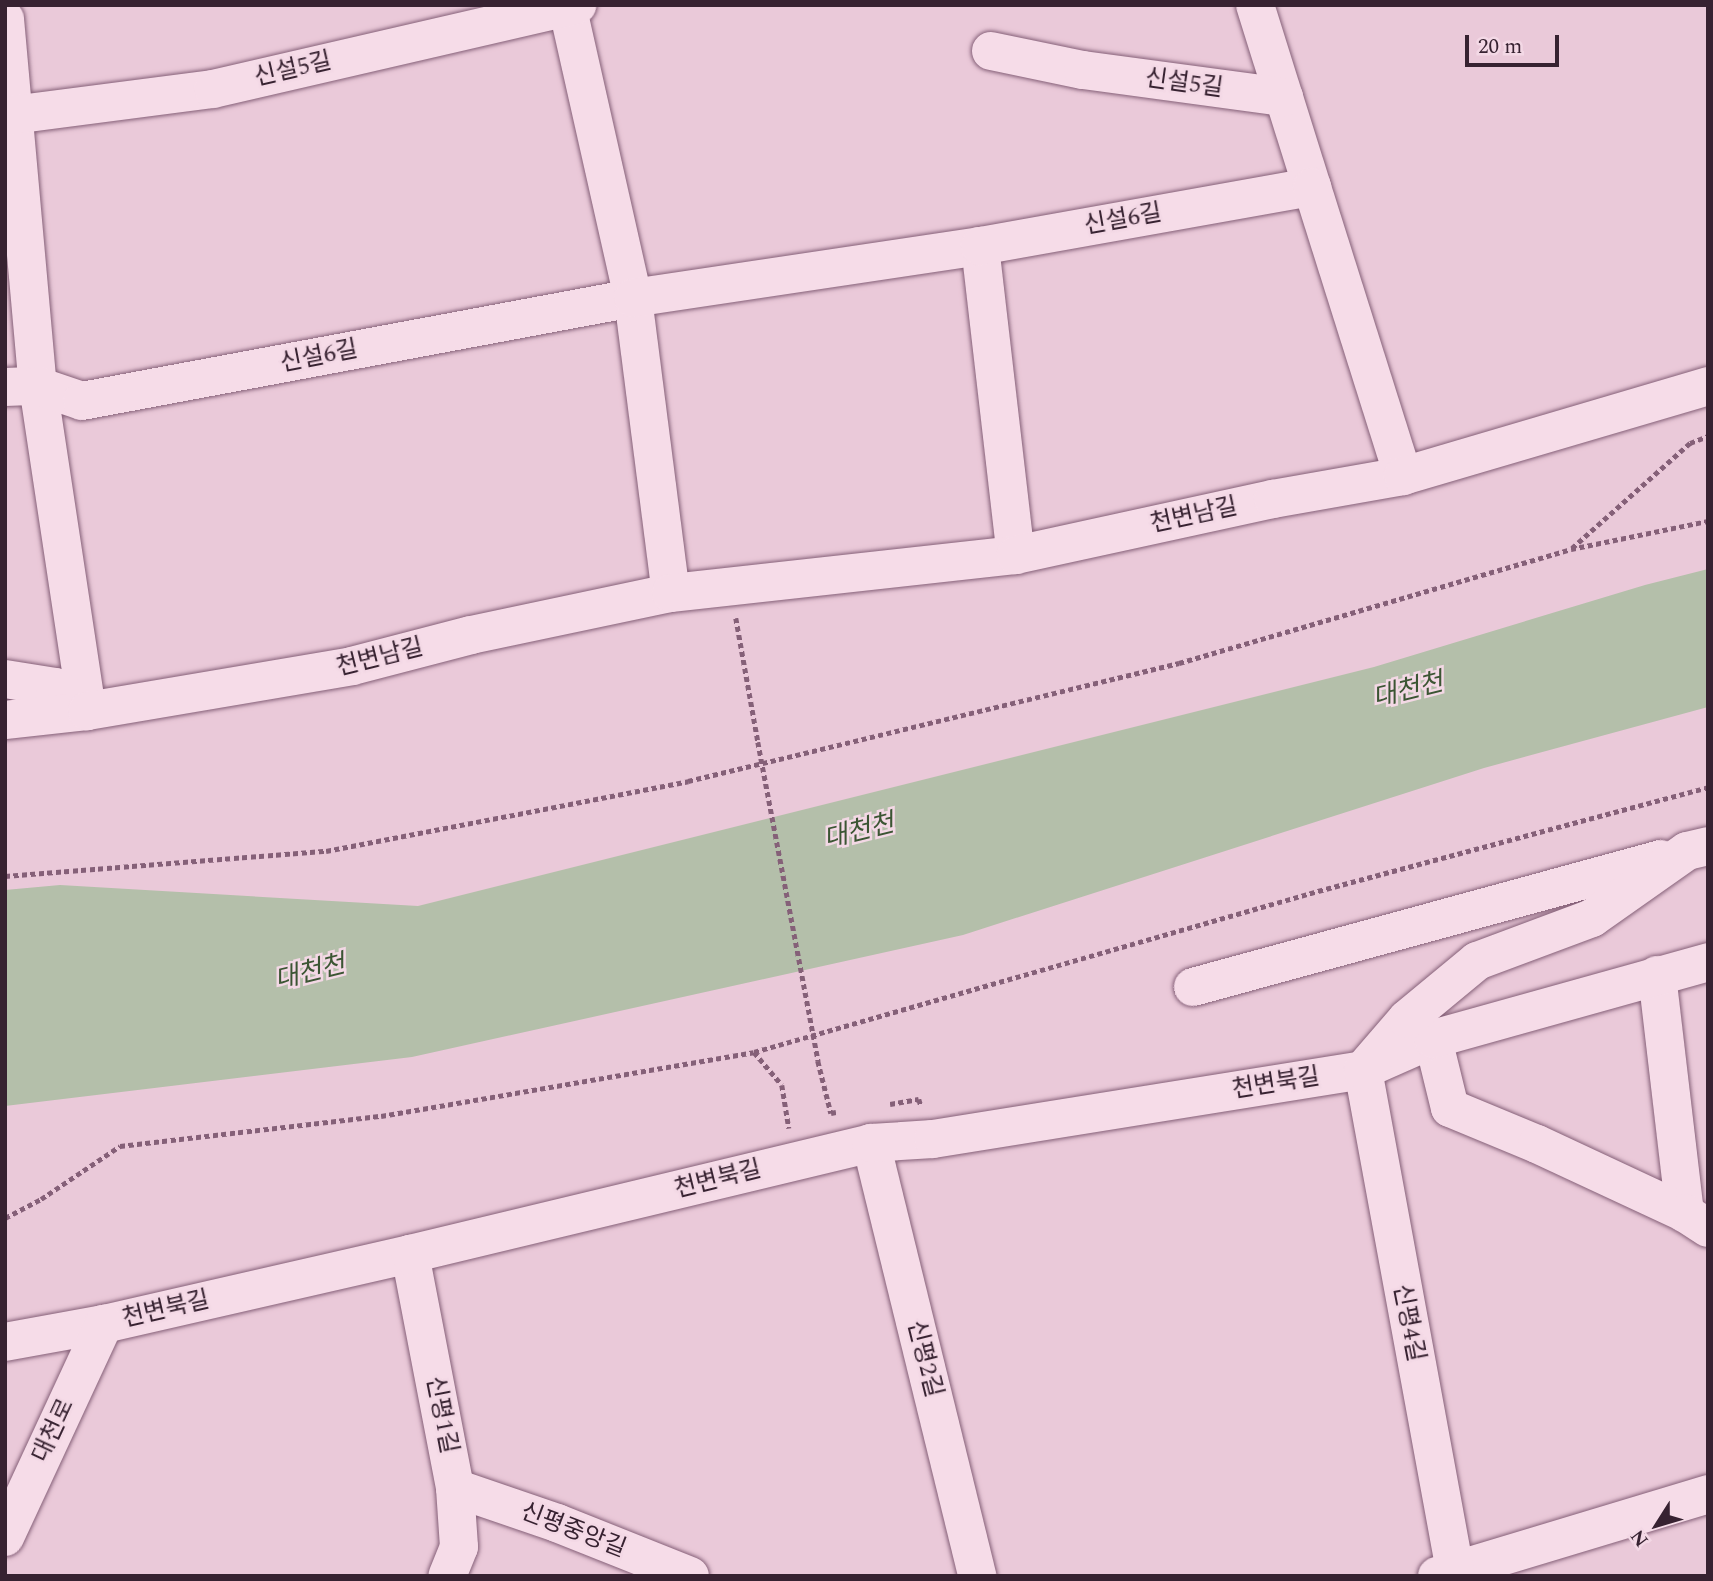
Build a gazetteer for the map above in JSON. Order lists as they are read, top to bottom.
{
  "streets": {
    "street": [
      "신설5길",
      "신설6길",
      "천변남길",
      "천변북길",
      "신평4길",
      "신평2길",
      "신평1길",
      "대천로",
      "신평중앙길"
    ]
  },
  "crossings": [
    ["천변북길", "신평4길"],
    ["천변북길", "신평2길"],
    ["천변북길", "신평1길"],
    ["천변북길", "대천로"],
    ["신평1길", "신평중앙길"]
  ],
  "water": ["대천천"],
  "scale_bar": "20 m",
  "north": "bottom left"
}
